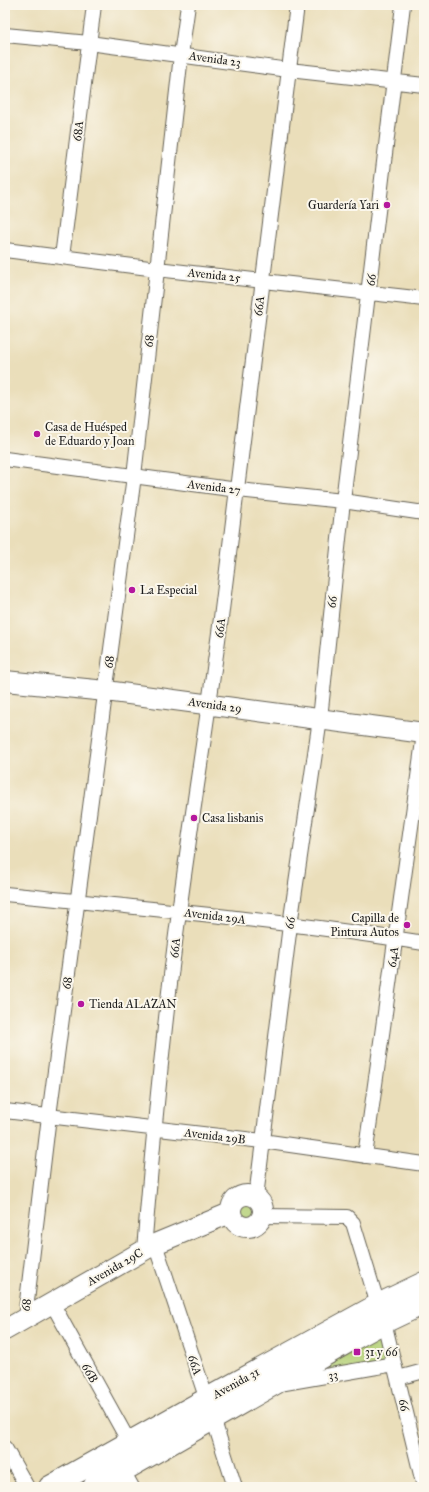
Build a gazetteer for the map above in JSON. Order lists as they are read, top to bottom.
{
  "streets": {
    "main road": ["Avenida 31"],
    "street": [
      "Avenida 23",
      "68A",
      "Avenida 25",
      "66",
      "66A",
      "68",
      "Avenida 27",
      "Avenida 29",
      "Avenida 29A",
      "64A",
      "Avenida 29B",
      "Avenida 29C",
      "66B",
      "33"
    ]
  },
  "crossings": [
    ["Avenida 23", "68A"],
    ["Avenida 23", "66"],
    ["Avenida 23", "66A"],
    ["Avenida 23", "68"],
    ["68A", "Avenida 25"],
    ["Avenida 25", "66"],
    ["Avenida 25", "66A"],
    ["Avenida 25", "68"],
    ["66", "Avenida 27"],
    ["66", "Avenida 29"],
    ["66", "Avenida 29A"],
    ["66", "Avenida 29B"],
    ["66", "Avenida 29C"],
    ["66", "33"],
    ["66", "Avenida 31"],
    ["66A", "Avenida 27"],
    ["66A", "Avenida 29"],
    ["66A", "Avenida 29A"],
    ["66A", "Avenida 29B"],
    ["66A", "Avenida 29C"],
    ["66A", "Avenida 31"],
    ["68", "Avenida 27"],
    ["68", "Avenida 29"],
    ["68", "Avenida 29A"],
    ["68", "Avenida 29B"],
    ["68", "Avenida 29C"],
    ["Avenida 29", "64A"],
    ["Avenida 29A", "64A"],
    ["64A", "Avenida 29B"],
    ["Avenida 29C", "66B"],
    ["66B", "Avenida 31"],
    ["33", "Avenida 31"]
  ],
  "places": {
    "other": [
      "Guardería Yari",
      "Casa de Huésped de Eduardo y Joan",
      "La Especial",
      "Casa lisbanis",
      "Capilla de Pintura Autos",
      "Tienda ALAZAN"
    ],
    "transit": ["31 y 66"]
  }
}
